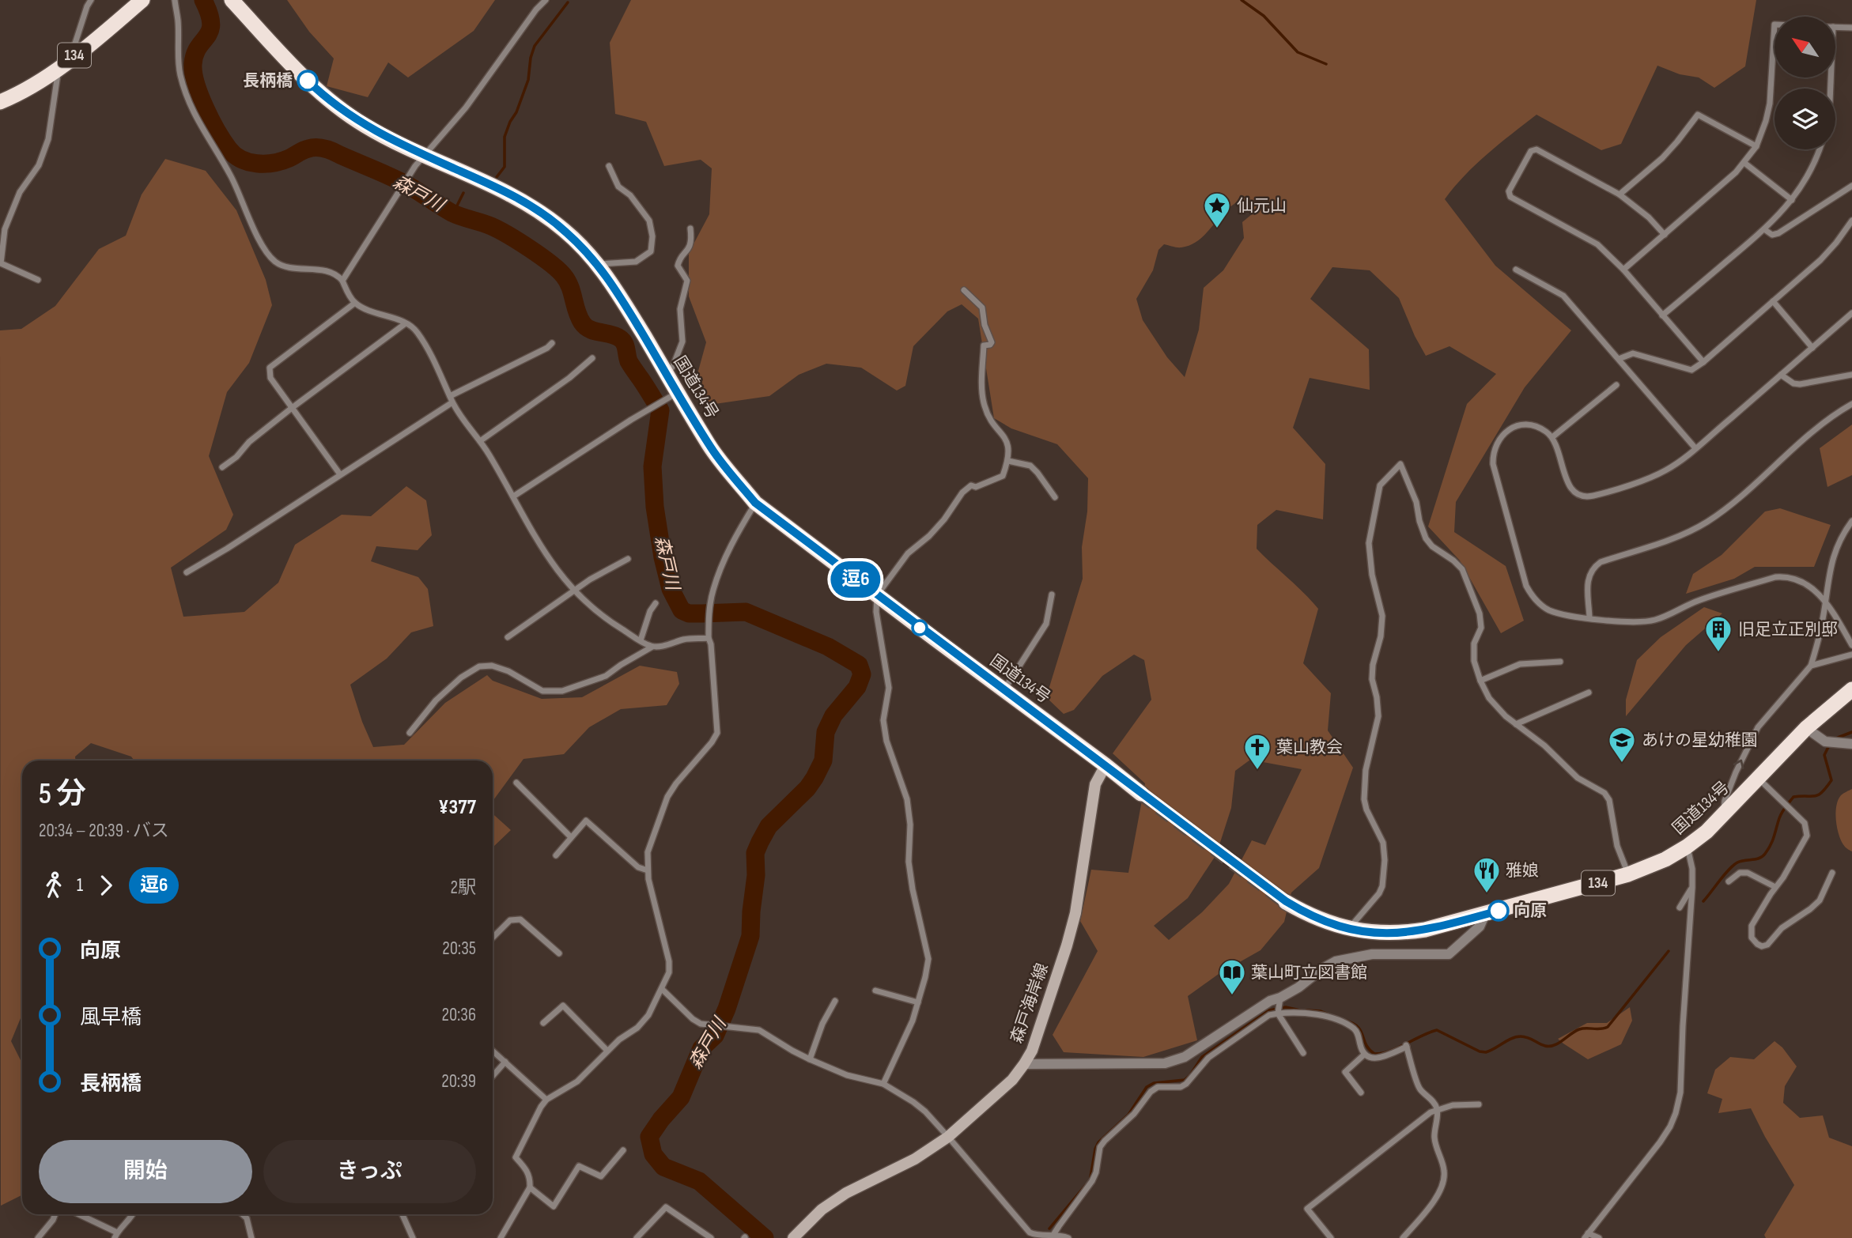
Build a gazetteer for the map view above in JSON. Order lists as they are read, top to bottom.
{
  "streets": {
    "highway": ["134", "国道134号"],
    "main road": ["森戸海岸線"]
  },
  "crossings": [
    ["国道134号", "森戸海岸線"]
  ],
  "water": ["森戸川"],
  "places": {
    "other": ["長柄橋", "向原"],
    "place": ["仙元山"],
    "building": ["旧足立正別邸"],
    "school or university": ["あけの星幼稚園"],
    "church": ["葉山教会"],
    "restaurant": ["雅娘"],
    "library": ["葉山町立図書館"]
  },
  "lines": ["bus line 逗6"],
  "north": "top left",
  "page": {
    "on_map": "逗6",
    "heading": ["5 分", "20:34 – 20:39 · バス", "¥377"],
    "legs": ["1", "逗6", "2駅"],
    "list": [
      {
        "name": "向原",
        "value": "20:35"
      },
      {
        "name": "風早橋",
        "value": "20:36"
      },
      {
        "name": "長柄橋",
        "value": "20:39"
      }
    ],
    "buttons": ["開始", "きっぷ"]
  }
}
